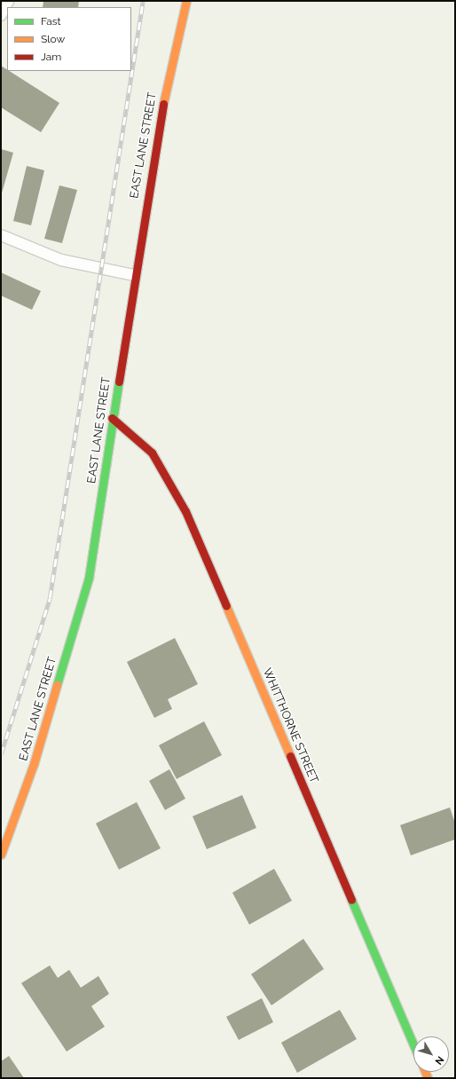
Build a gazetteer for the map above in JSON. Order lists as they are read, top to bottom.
{
  "streets": {
    "street": ["EAST LANE STREET", "WHITTHORNE STREET"]
  },
  "crossings": [
    ["EAST LANE STREET", "WHITTHORNE STREET"]
  ],
  "legend": ["Fast", "Slow", "Jam"],
  "north": "bottom right"
}
